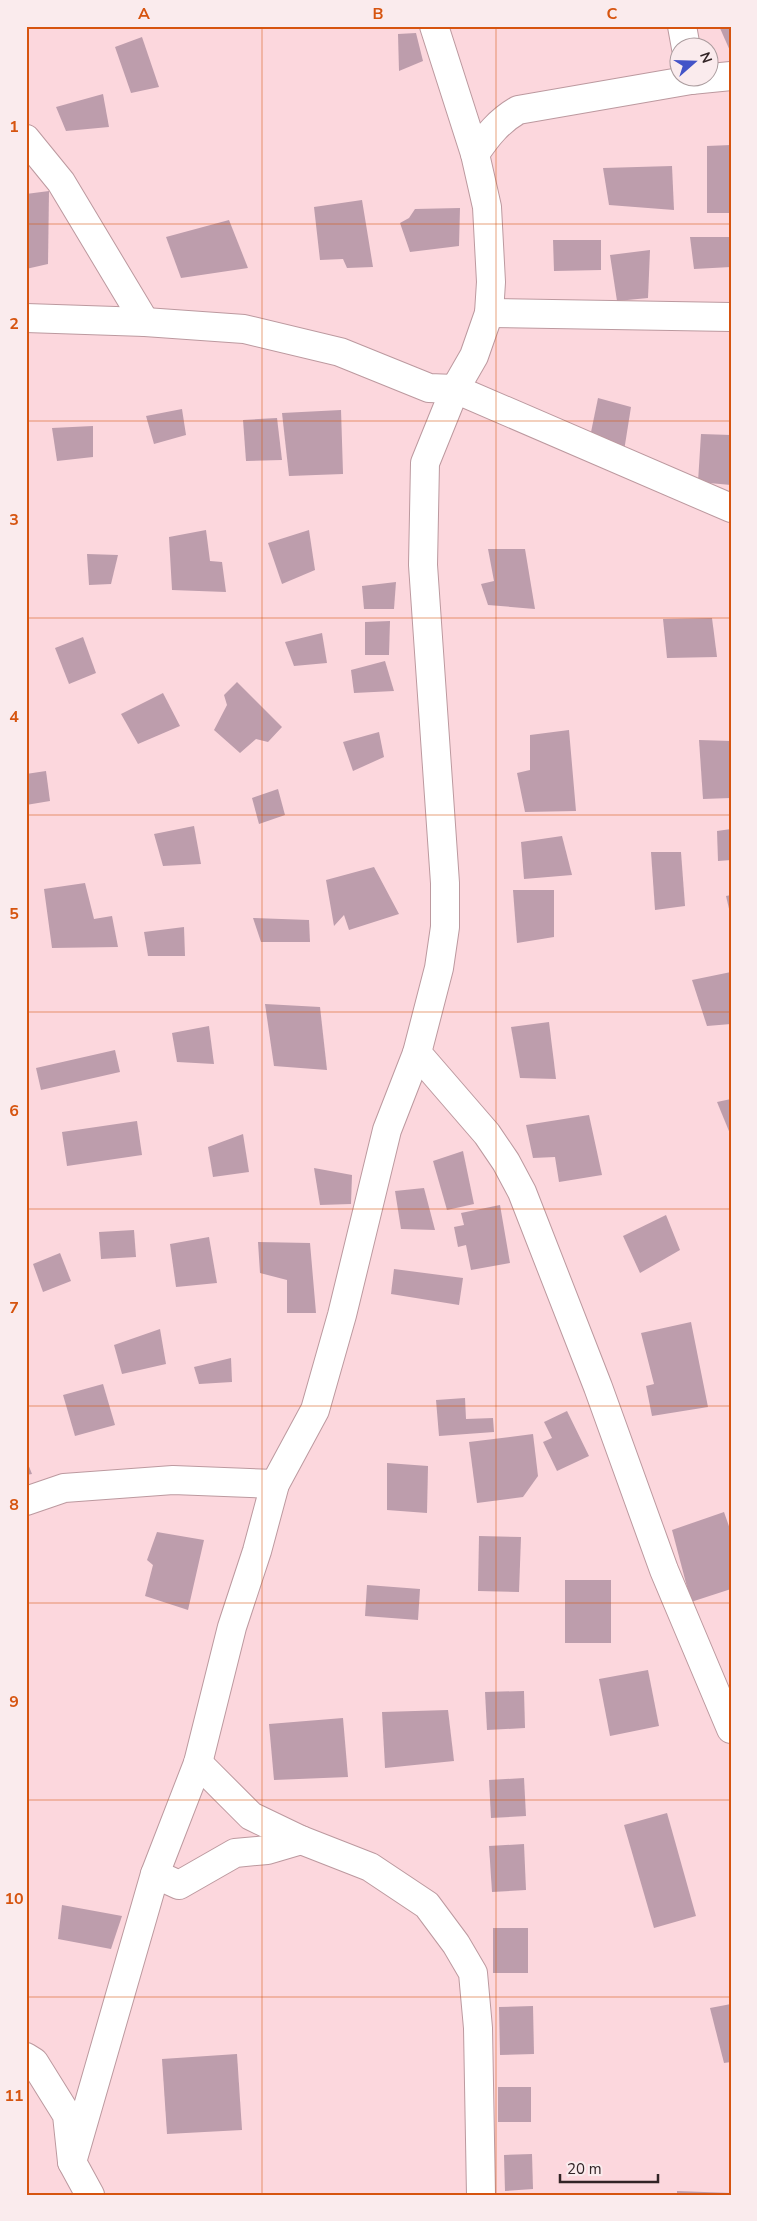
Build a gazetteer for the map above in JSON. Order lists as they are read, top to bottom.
{
  "scale_bar": "20 m",
  "north": "right",
  "grid": {
    "columns": ["A", "B", "C"],
    "rows": [
      "1",
      "2",
      "3",
      "4",
      "5",
      "6",
      "7",
      "8",
      "9",
      "10",
      "11"
    ]
  }
}
